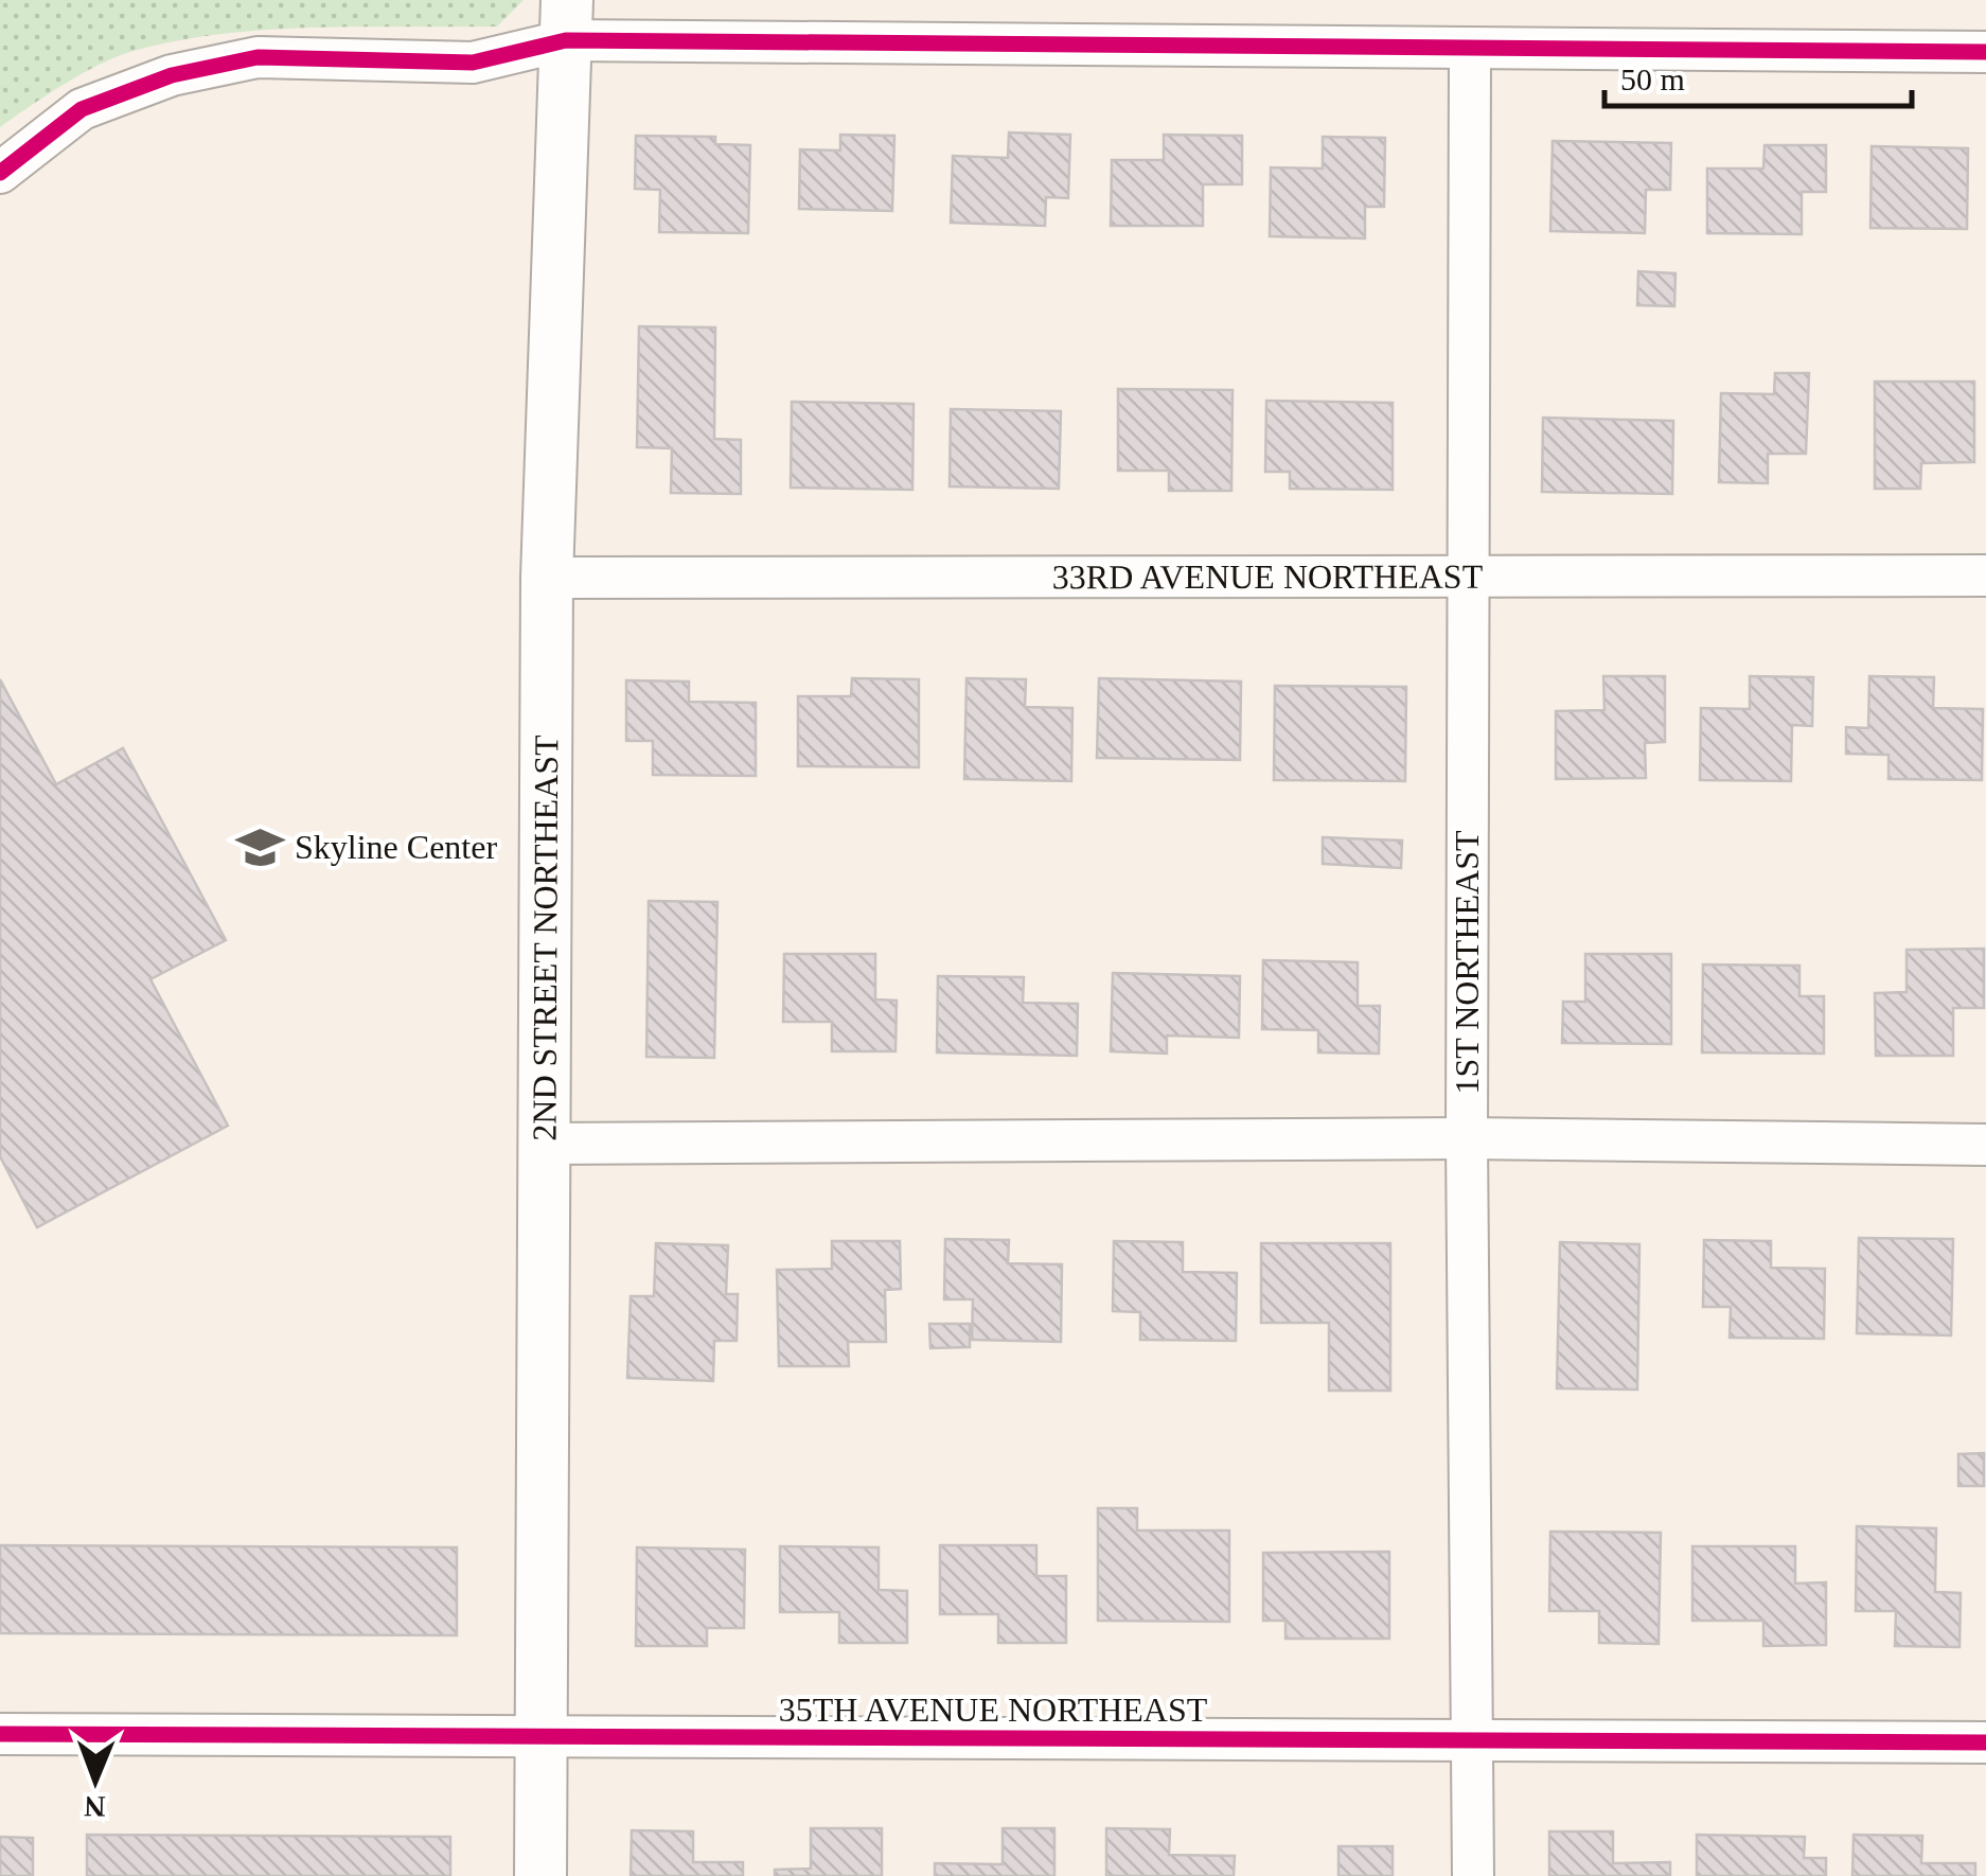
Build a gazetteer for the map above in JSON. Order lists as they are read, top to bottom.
{
  "streets": {
    "street": [
      "33RD AVENUE NORTHEAST",
      "2ND STREET NORTHEAST",
      "1ST NORTHEAST",
      "35TH AVENUE NORTHEAST"
    ]
  },
  "crossings": [
    ["33RD AVENUE NORTHEAST", "2ND STREET NORTHEAST"],
    ["33RD AVENUE NORTHEAST", "1ST NORTHEAST"],
    ["2ND STREET NORTHEAST", "35TH AVENUE NORTHEAST"],
    ["1ST NORTHEAST", "35TH AVENUE NORTHEAST"]
  ],
  "places": {
    "school or university": ["Skyline Center"]
  },
  "scale_bar": "50 m",
  "north": "bottom"
}
